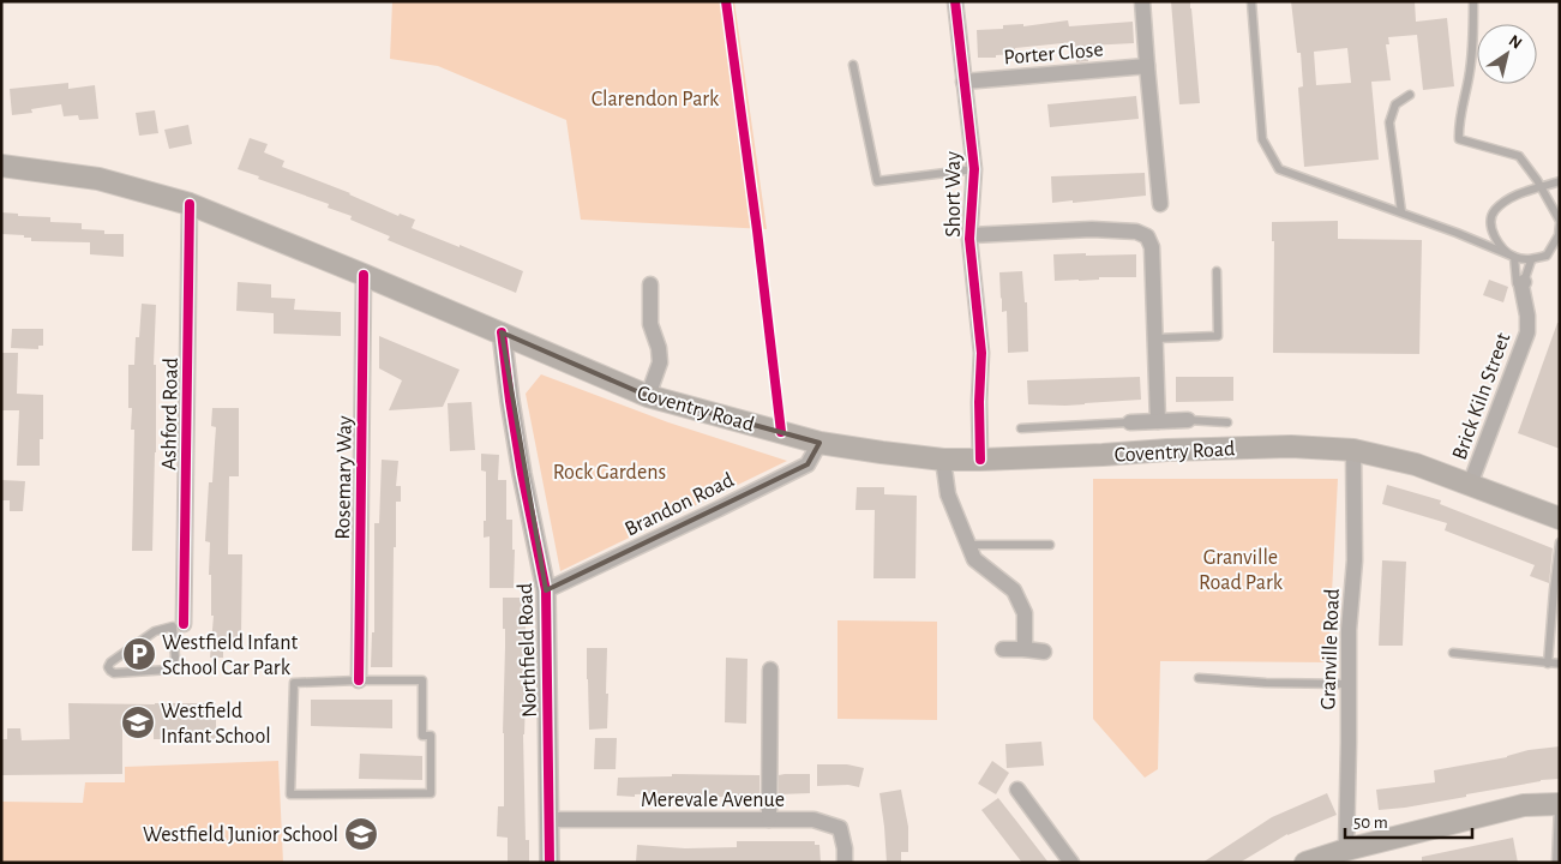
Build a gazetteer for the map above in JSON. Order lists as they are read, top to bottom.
{
  "streets": {
    "main road": ["Coventry Road"],
    "street": [
      "Porter Close",
      "Short Way",
      "Brick Kiln Street",
      "Ashford Road",
      "Rosemary Way",
      "Brandon Road",
      "Granville Road",
      "Northfield Road",
      "Merevale Avenue"
    ]
  },
  "crossings": [
    ["Porter Close", "Short Way"],
    ["Short Way", "Coventry Road"],
    ["Brick Kiln Street", "Coventry Road"],
    ["Coventry Road", "Ashford Road"],
    ["Coventry Road", "Rosemary Way"],
    ["Coventry Road", "Brandon Road"],
    ["Coventry Road", "Granville Road"],
    ["Coventry Road", "Northfield Road"],
    ["Brandon Road", "Northfield Road"],
    ["Northfield Road", "Merevale Avenue"]
  ],
  "parks": ["Clarendon Park", "Rock Gardens", "Granville Road Park"],
  "places": {
    "parking": ["Westfield Infant School Car Park"],
    "school or university": ["Westfield Infant School", "Westfield Junior School"]
  },
  "scale_bar": "50 m",
  "north": "top right"
}
